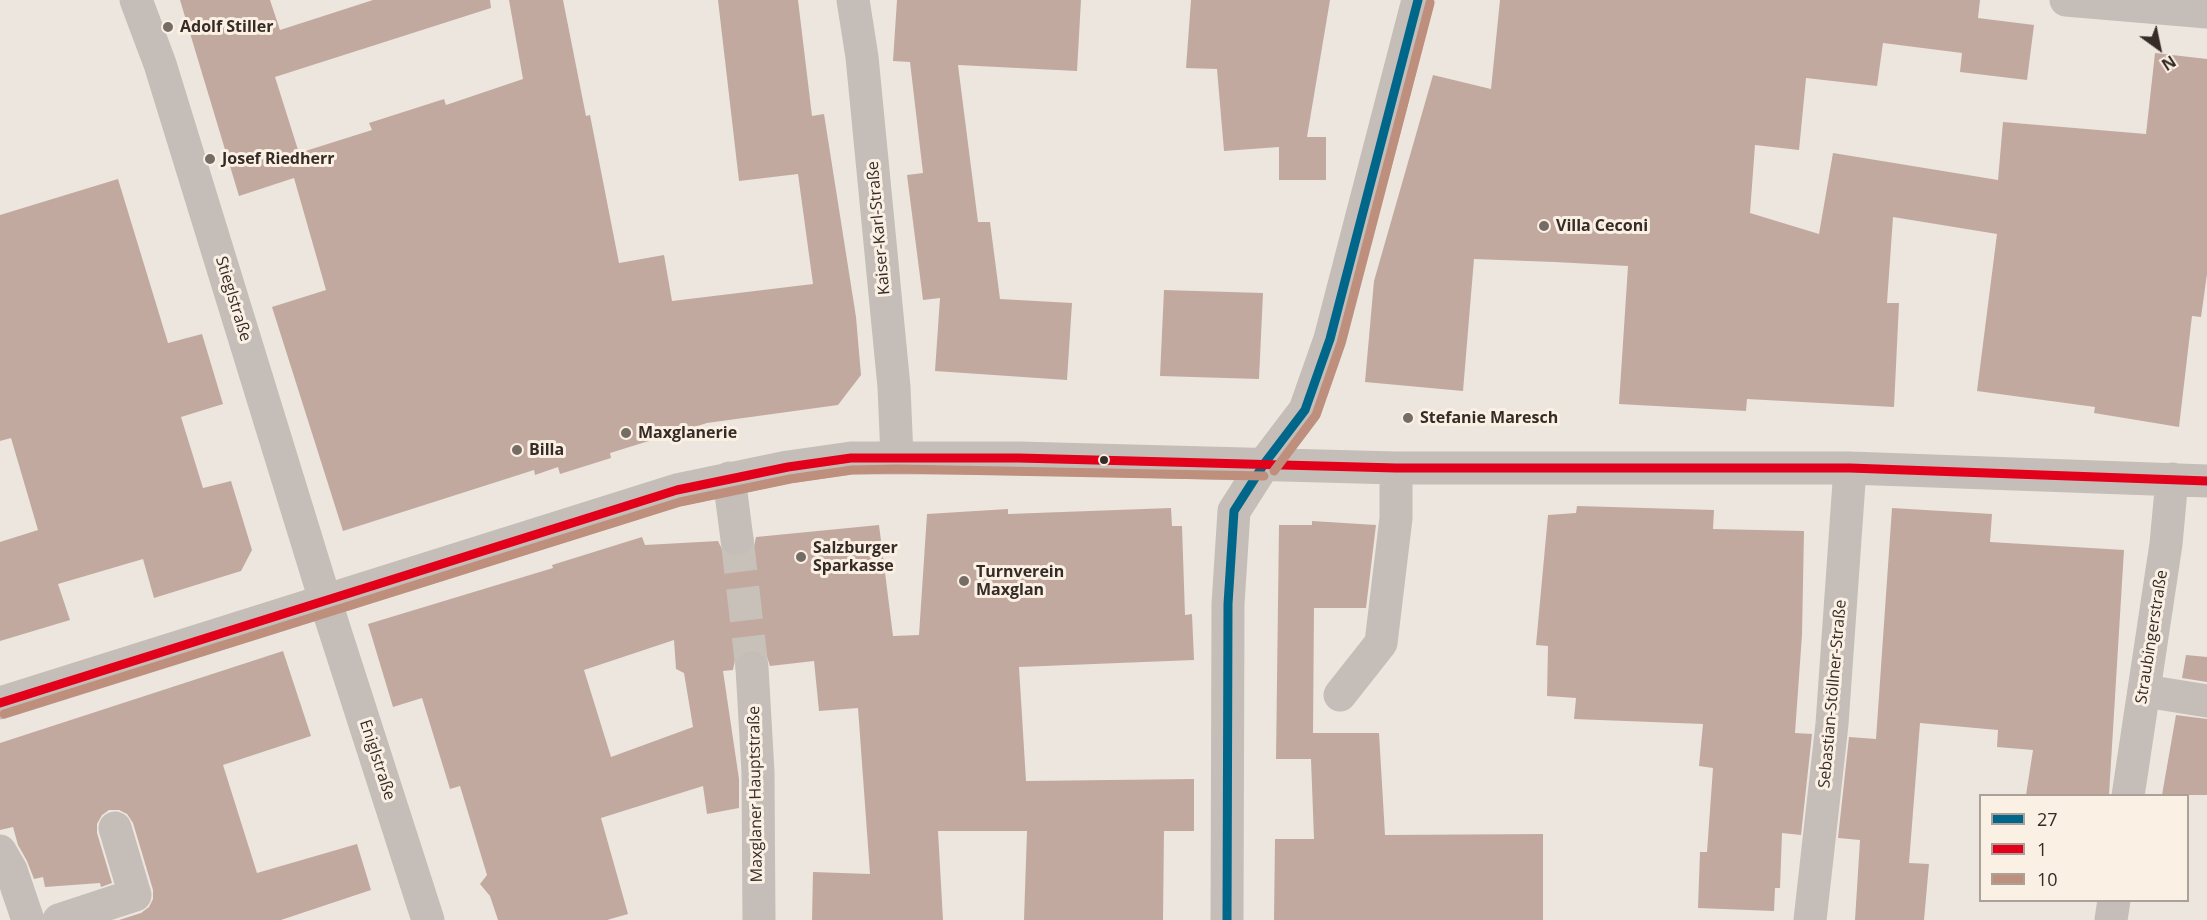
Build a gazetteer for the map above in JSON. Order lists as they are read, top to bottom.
{
  "streets": {
    "street": [
      "Kaiser-Karl-Straße",
      "Stieglstraße",
      "Straubingerstraße",
      "Sebastian-Stöllner-Straße",
      "Eniglstraße",
      "Maxglaner Hauptstraße"
    ]
  },
  "crossings": [
    ["Stieglstraße", "Eniglstraße"]
  ],
  "places": [
    "Adolf Stiller",
    "Josef Riedherr",
    "Villa Ceconi",
    "Stefanie Maresch",
    "Maxglanerie",
    "Billa",
    "Salzburger Sparkasse",
    "Turnverein Maxglan"
  ],
  "lines": ["transit line 27", "transit line 10", "transit line 1"],
  "legend": ["27", "1", "10"],
  "north": "bottom right"
}
